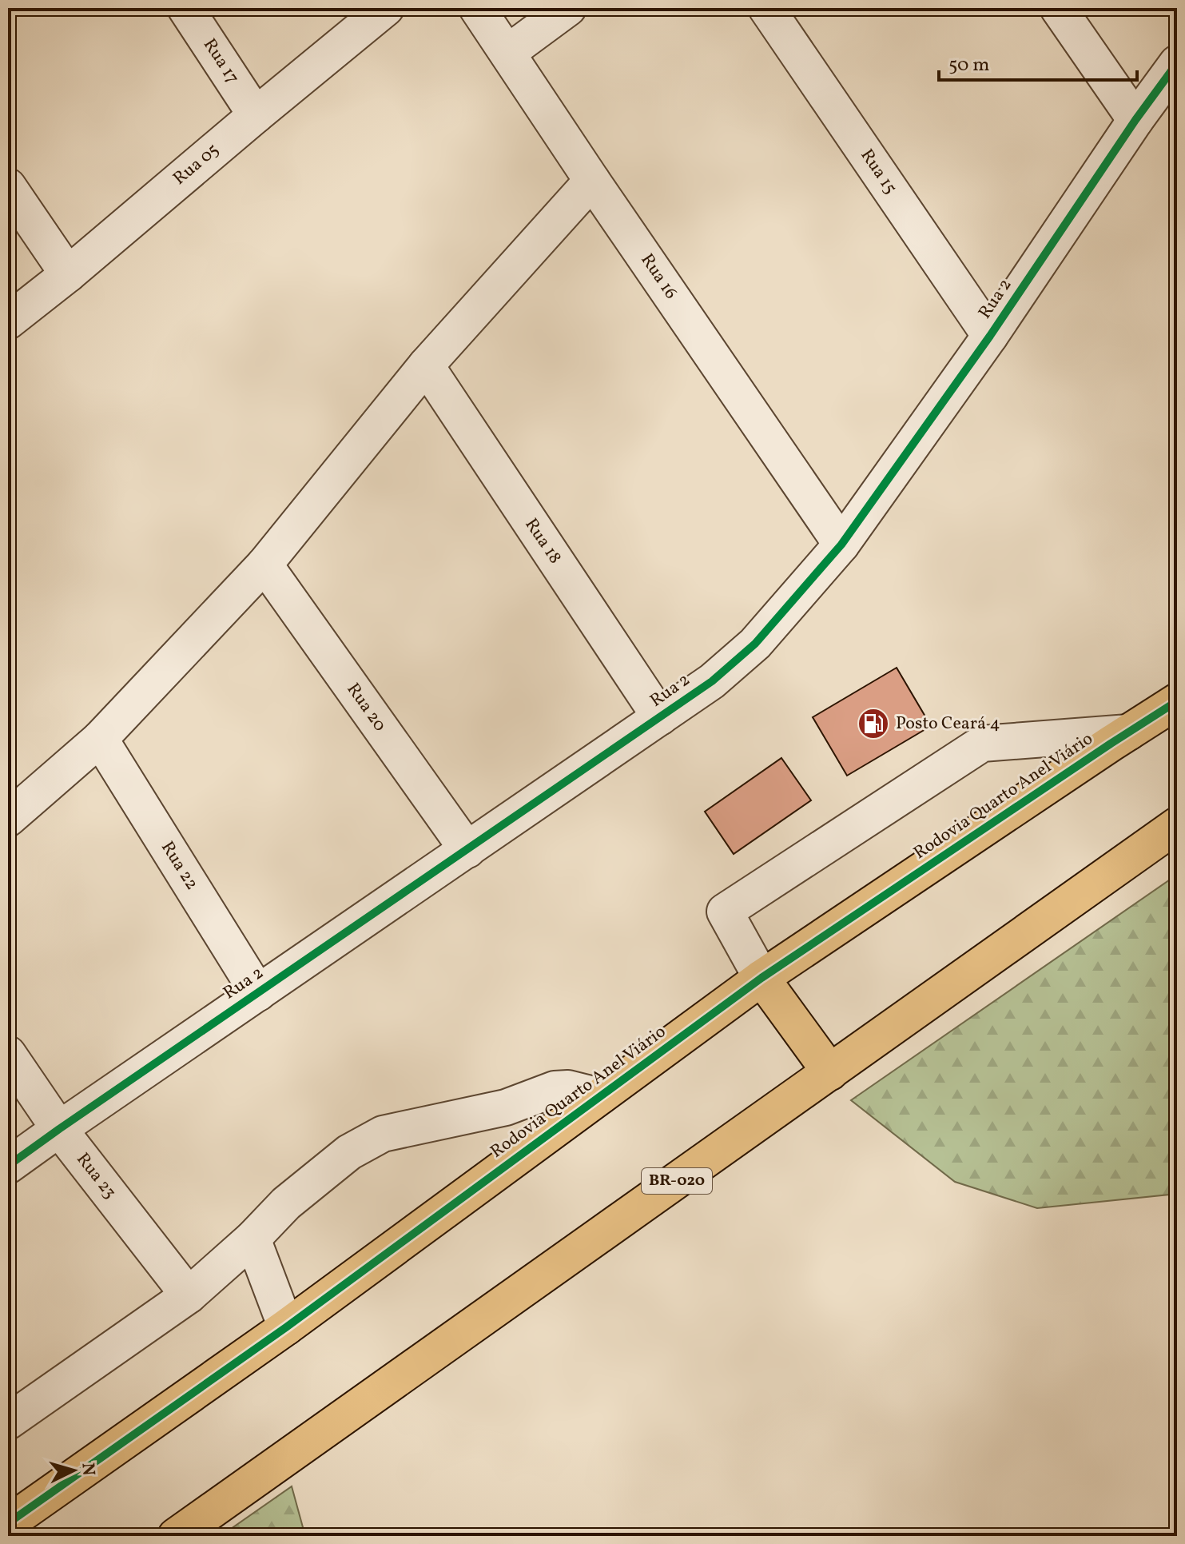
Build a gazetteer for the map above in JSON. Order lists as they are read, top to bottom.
{
  "streets": {
    "highway": ["Rodovia Quarto Anel Viário", "BR-020"],
    "street": [
      "Rua 17",
      "Rua 05",
      "Rua 15",
      "Rua 16",
      "Rua 2",
      "Rua 18",
      "Rua 20",
      "Rua 22",
      "Rua 23"
    ]
  },
  "crossings": [
    ["Rua 17", "Rua 05"],
    ["Rua 15", "Rua 2"],
    ["Rua 16", "Rua 2"],
    ["Rua 2", "Rua 18"],
    ["Rua 2", "Rua 20"],
    ["Rua 2", "Rua 22"],
    ["Rua 2", "Rua 23"]
  ],
  "places": {
    "fuel station": ["Posto Ceará 4"]
  },
  "scale_bar": "50 m",
  "north": "right"
}
